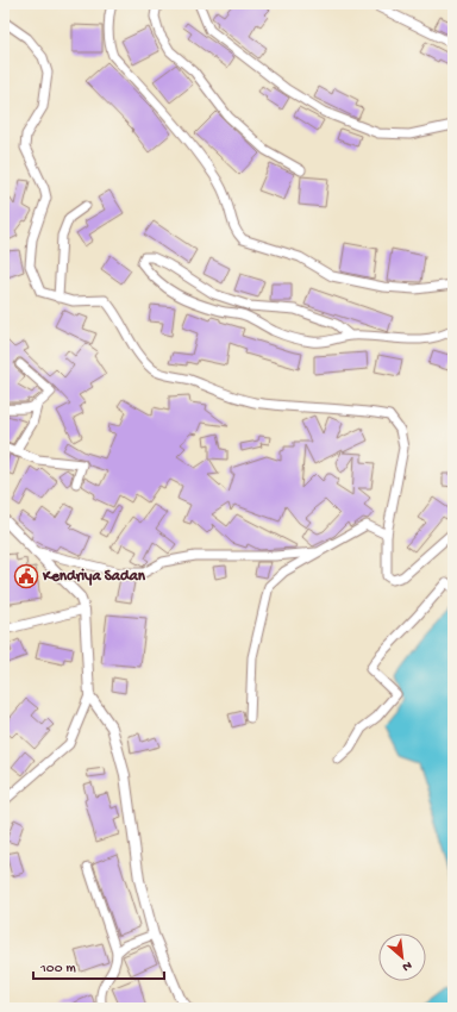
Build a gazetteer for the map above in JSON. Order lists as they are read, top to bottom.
{
  "places": {
    "public building": ["Kendriya Sadan"]
  },
  "scale_bar": "100 m",
  "north": "bottom right"
}
